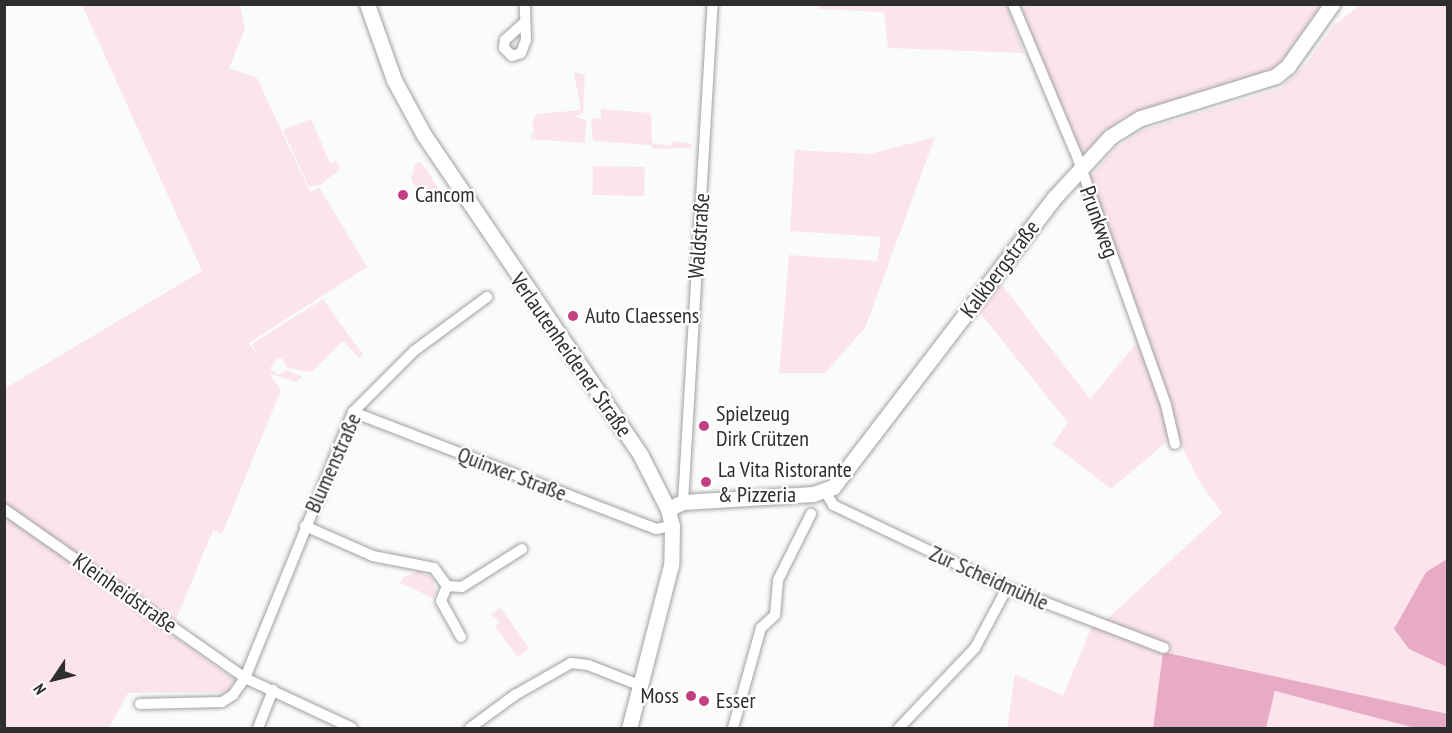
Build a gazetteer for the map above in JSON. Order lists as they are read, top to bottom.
{
  "streets": {
    "street": [
      "Prunkweg",
      "Waldstraße",
      "Kalkbergstraße",
      "Verlautenheidener Straße",
      "Blumenstraße",
      "Quinxer Straße",
      "Zur Scheidmühle",
      "Kleinheidstraße"
    ]
  },
  "crossings": [
    ["Prunkweg", "Kalkbergstraße"],
    ["Kalkbergstraße", "Zur Scheidmühle"],
    ["Verlautenheidener Straße", "Quinxer Straße"],
    ["Blumenstraße", "Quinxer Straße"],
    ["Blumenstraße", "Kleinheidstraße"]
  ],
  "places": [
    "Cancom",
    "Auto Claessens",
    "Spielzeug Dirk Crützen",
    "La Vita Ristorante & Pizzeria",
    "Moss",
    "Esser"
  ],
  "north": "bottom left"
}
